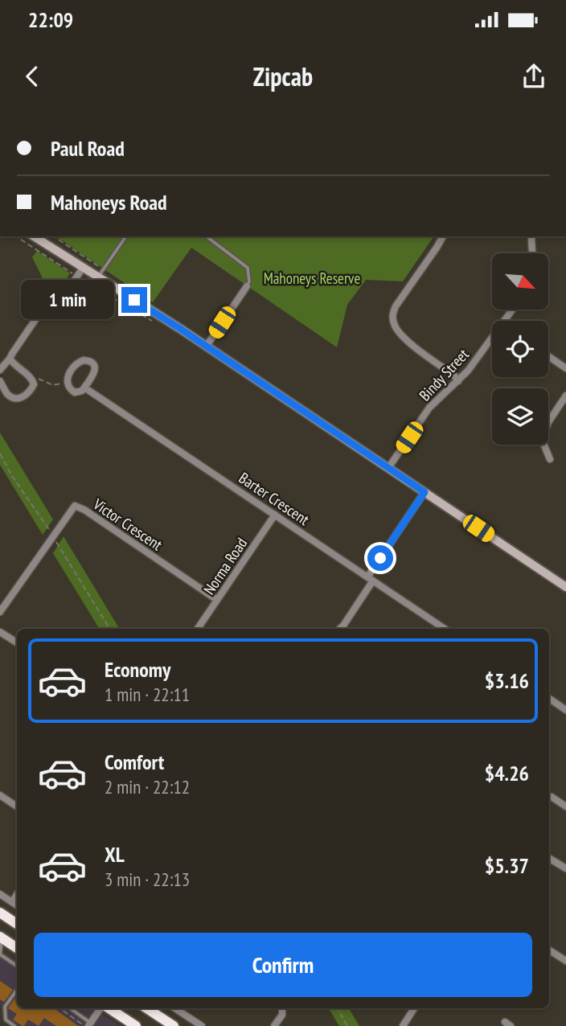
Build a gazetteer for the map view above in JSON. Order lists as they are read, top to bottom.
{
  "streets": {
    "street": [
      "Bindy Street",
      "Barter Crescent",
      "Victor Crescent",
      "Norma Road"
    ]
  },
  "crossings": [
    ["Barter Crescent", "Norma Road"],
    ["Victor Crescent", "Norma Road"]
  ],
  "parks": ["Mahoneys Reserve"],
  "north": "bottom right",
  "page": {
    "status": "22:09",
    "header": "Zipcab",
    "banner": ["Paul Road", "Mahoneys Road"],
    "bubble": "1 min",
    "list": [
      {
        "name": "Economy",
        "note": "1 min · 22:11",
        "value": "$3.16"
      },
      {
        "name": "Comfort",
        "note": "2 min · 22:12",
        "value": "$4.26"
      },
      {
        "name": "XL",
        "note": "3 min · 22:13",
        "value": "$5.37"
      }
    ],
    "buttons": "Confirm"
  }
}
